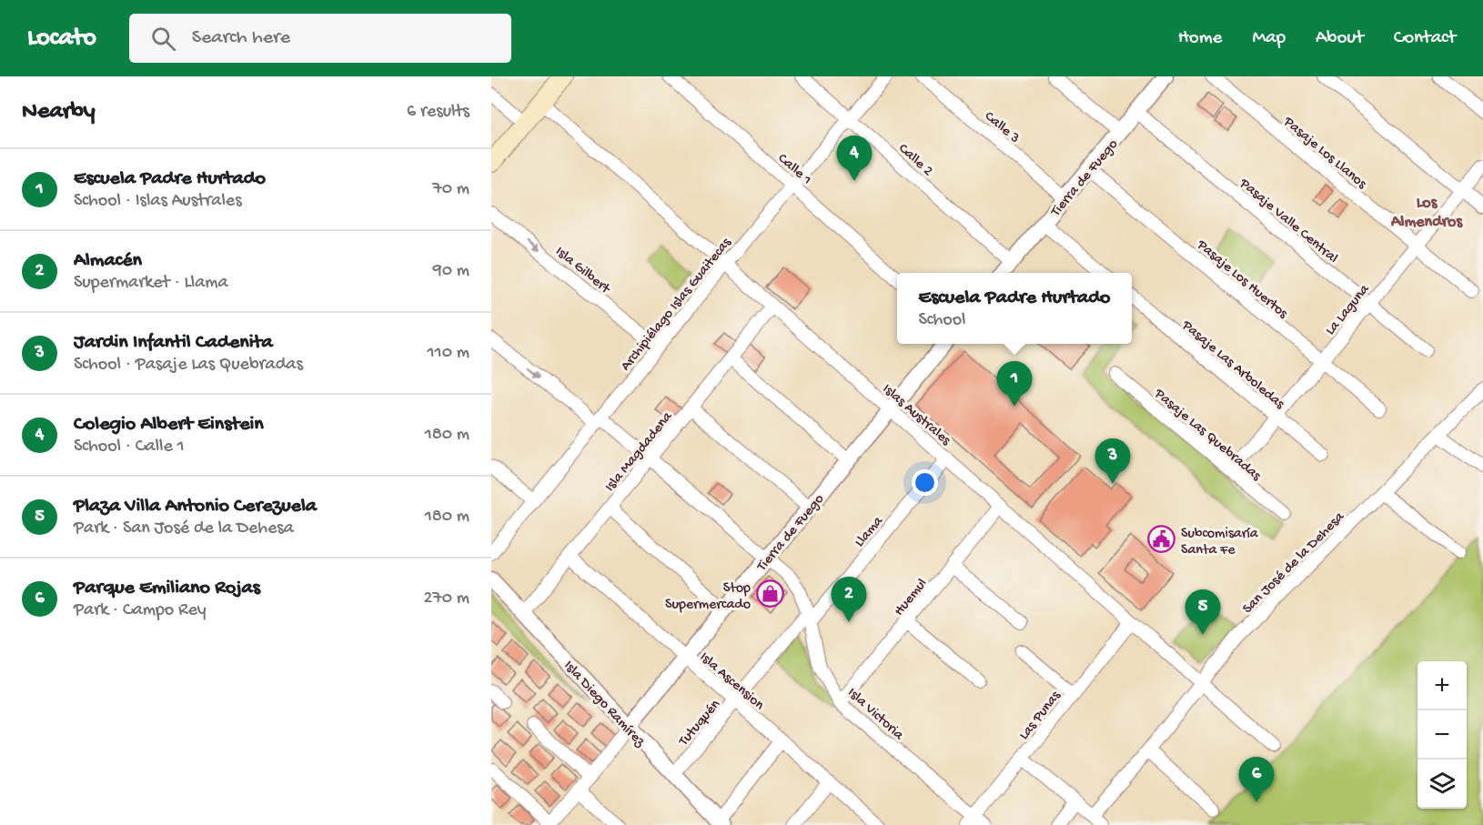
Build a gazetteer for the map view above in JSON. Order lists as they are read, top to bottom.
{
  "streets": {
    "street": [
      "Calle 3",
      "Pasaje Los Llanos",
      "Calle 2",
      "Calle 1",
      "Tierra de Fuego",
      "Pasaje Valle Central",
      "Isla Gilbert",
      "Pasaje Los Huertos",
      "Archipiélago Islas Guaitecas",
      "La Laguna",
      "Pasaje Las Arboledas",
      "Islas Australes",
      "Pasaje Las Quebradas",
      "Isla Magdadena",
      "Llama",
      "San José de la Dehesa",
      "Huemul",
      "Isla Ascension",
      "Isla Diego Ramírez",
      "Isla Victoria",
      "Las Punas",
      "Tutuquén"
    ]
  },
  "crossings": [
    ["Calle 3", "Tierra de Fuego"],
    ["Pasaje Los Llanos", "La Laguna"],
    ["Calle 2", "Tierra de Fuego"],
    ["Calle 2", "Archipiélago Islas Guaitecas"],
    ["Calle 1", "Archipiélago Islas Guaitecas"],
    ["Tierra de Fuego", "Pasaje Valle Central"],
    ["Tierra de Fuego", "Pasaje Los Huertos"],
    ["Tierra de Fuego", "Islas Australes"],
    ["Tierra de Fuego", "Isla Ascension"],
    ["Tierra de Fuego", "Isla Diego Ramírez"],
    ["Tierra de Fuego", "Isla Victoria"],
    ["Pasaje Valle Central", "La Laguna"],
    ["Isla Gilbert", "Archipiélago Islas Guaitecas"],
    ["Pasaje Los Huertos", "La Laguna"],
    ["Archipiélago Islas Guaitecas", "Islas Australes"],
    ["Archipiélago Islas Guaitecas", "Isla Victoria"],
    ["La Laguna", "Pasaje Las Arboledas"],
    ["La Laguna", "Pasaje Las Quebradas"],
    ["Islas Australes", "Isla Magdadena"],
    ["Islas Australes", "Llama"],
    ["Islas Australes", "San José de la Dehesa"],
    ["Islas Australes", "Huemul"],
    ["Islas Australes", "Las Punas"],
    ["Isla Magdadena", "Isla Ascension"],
    ["Isla Magdadena", "Isla Diego Ramírez"],
    ["Isla Magdadena", "Isla Victoria"],
    ["Llama", "Isla Victoria"],
    ["Llama", "Tutuquén"],
    ["Huemul", "Isla Victoria"],
    ["Isla Ascension", "Tutuquén"],
    ["Isla Diego Ramírez", "Tutuquén"],
    ["Isla Victoria", "Las Punas"],
    ["Isla Victoria", "Tutuquén"]
  ],
  "one_way": ["Isla Gilbert"],
  "districts": ["Los Almendros"],
  "places": {
    "public building": ["Subcomisaría Santa Fe"],
    "shop": ["Stop Supermercado"]
  },
  "page": {
    "header": "Locato",
    "search": "Search here",
    "nav": [
      "Home",
      "Map",
      "About",
      "Contact"
    ],
    "heading": ["Nearby", "6 results"],
    "pins": [
      "4",
      "1",
      "3",
      "2",
      "5",
      "6"
    ],
    "list": [
      {
        "mark": "1",
        "name": "Escuela Padre Hurtado",
        "note": "School · Islas Australes",
        "value": "70 m"
      },
      {
        "mark": "2",
        "name": "Almacén",
        "note": "Supermarket · Llama",
        "value": "90 m"
      },
      {
        "mark": "3",
        "name": "Jardin Infantil Cadenita",
        "note": "School · Pasaje Las Quebradas",
        "value": "110 m"
      },
      {
        "mark": "4",
        "name": "Colegio Albert Einstein",
        "note": "School · Calle 1",
        "value": "180 m"
      },
      {
        "mark": "5",
        "name": "Plaza Villa Antonio Cerezuela",
        "note": "Park · San José de la Dehesa",
        "value": "180 m"
      },
      {
        "mark": "6",
        "name": "Parque Emiliano Rojas",
        "note": "Park · Campo Rey",
        "value": "270 m"
      }
    ],
    "popup": ["Escuela Padre Hurtado", "School"],
    "map_buttons": ["+", "−"]
  }
}
